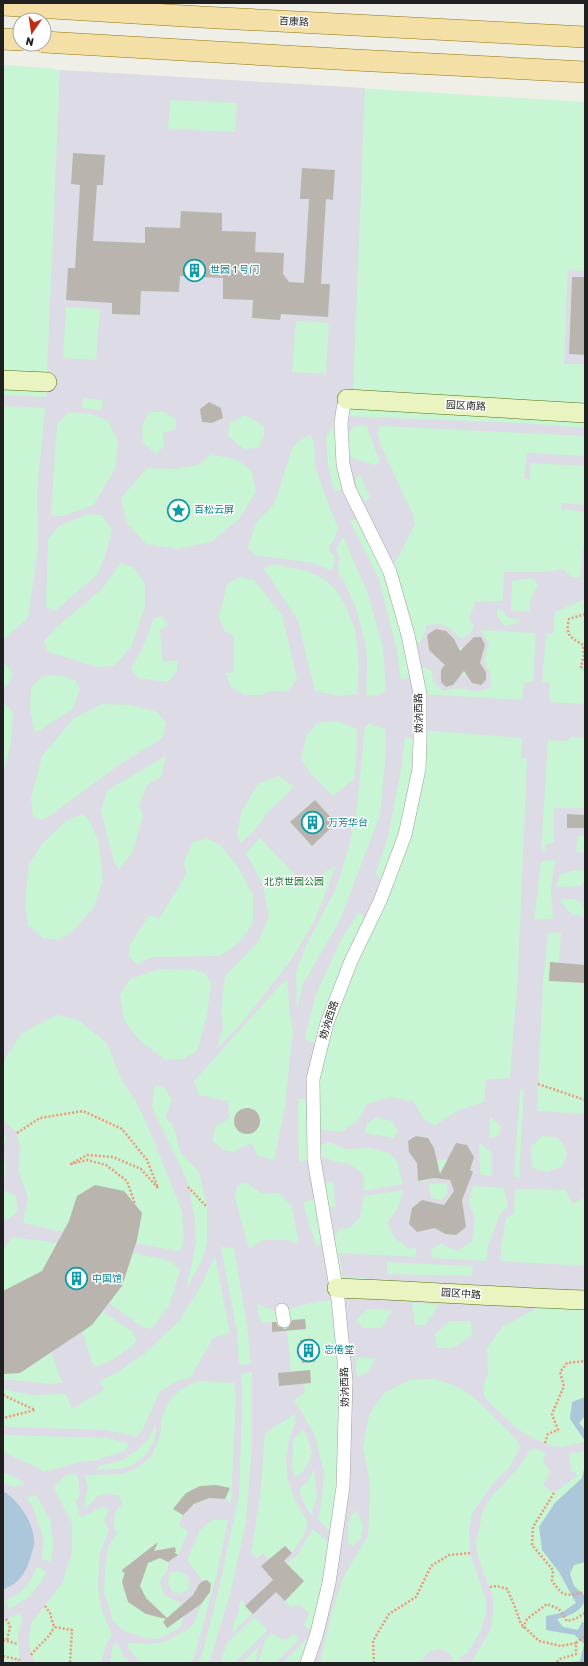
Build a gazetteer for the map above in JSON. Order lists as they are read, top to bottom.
{
  "streets": {
    "main road": ["百康路"],
    "street": ["园区南路", "妫汭西路", "园区中路"]
  },
  "crossings": [
    ["园区南路", "妫汭西路"],
    ["妫汭西路", "园区中路"]
  ],
  "parks": ["北京世园公园"],
  "places": {
    "building": [
      "世园 1 号门",
      "万芳华台",
      "中国馆",
      "忘倦堂"
    ],
    "place": ["百松云屏"]
  },
  "north": "bottom"
}
